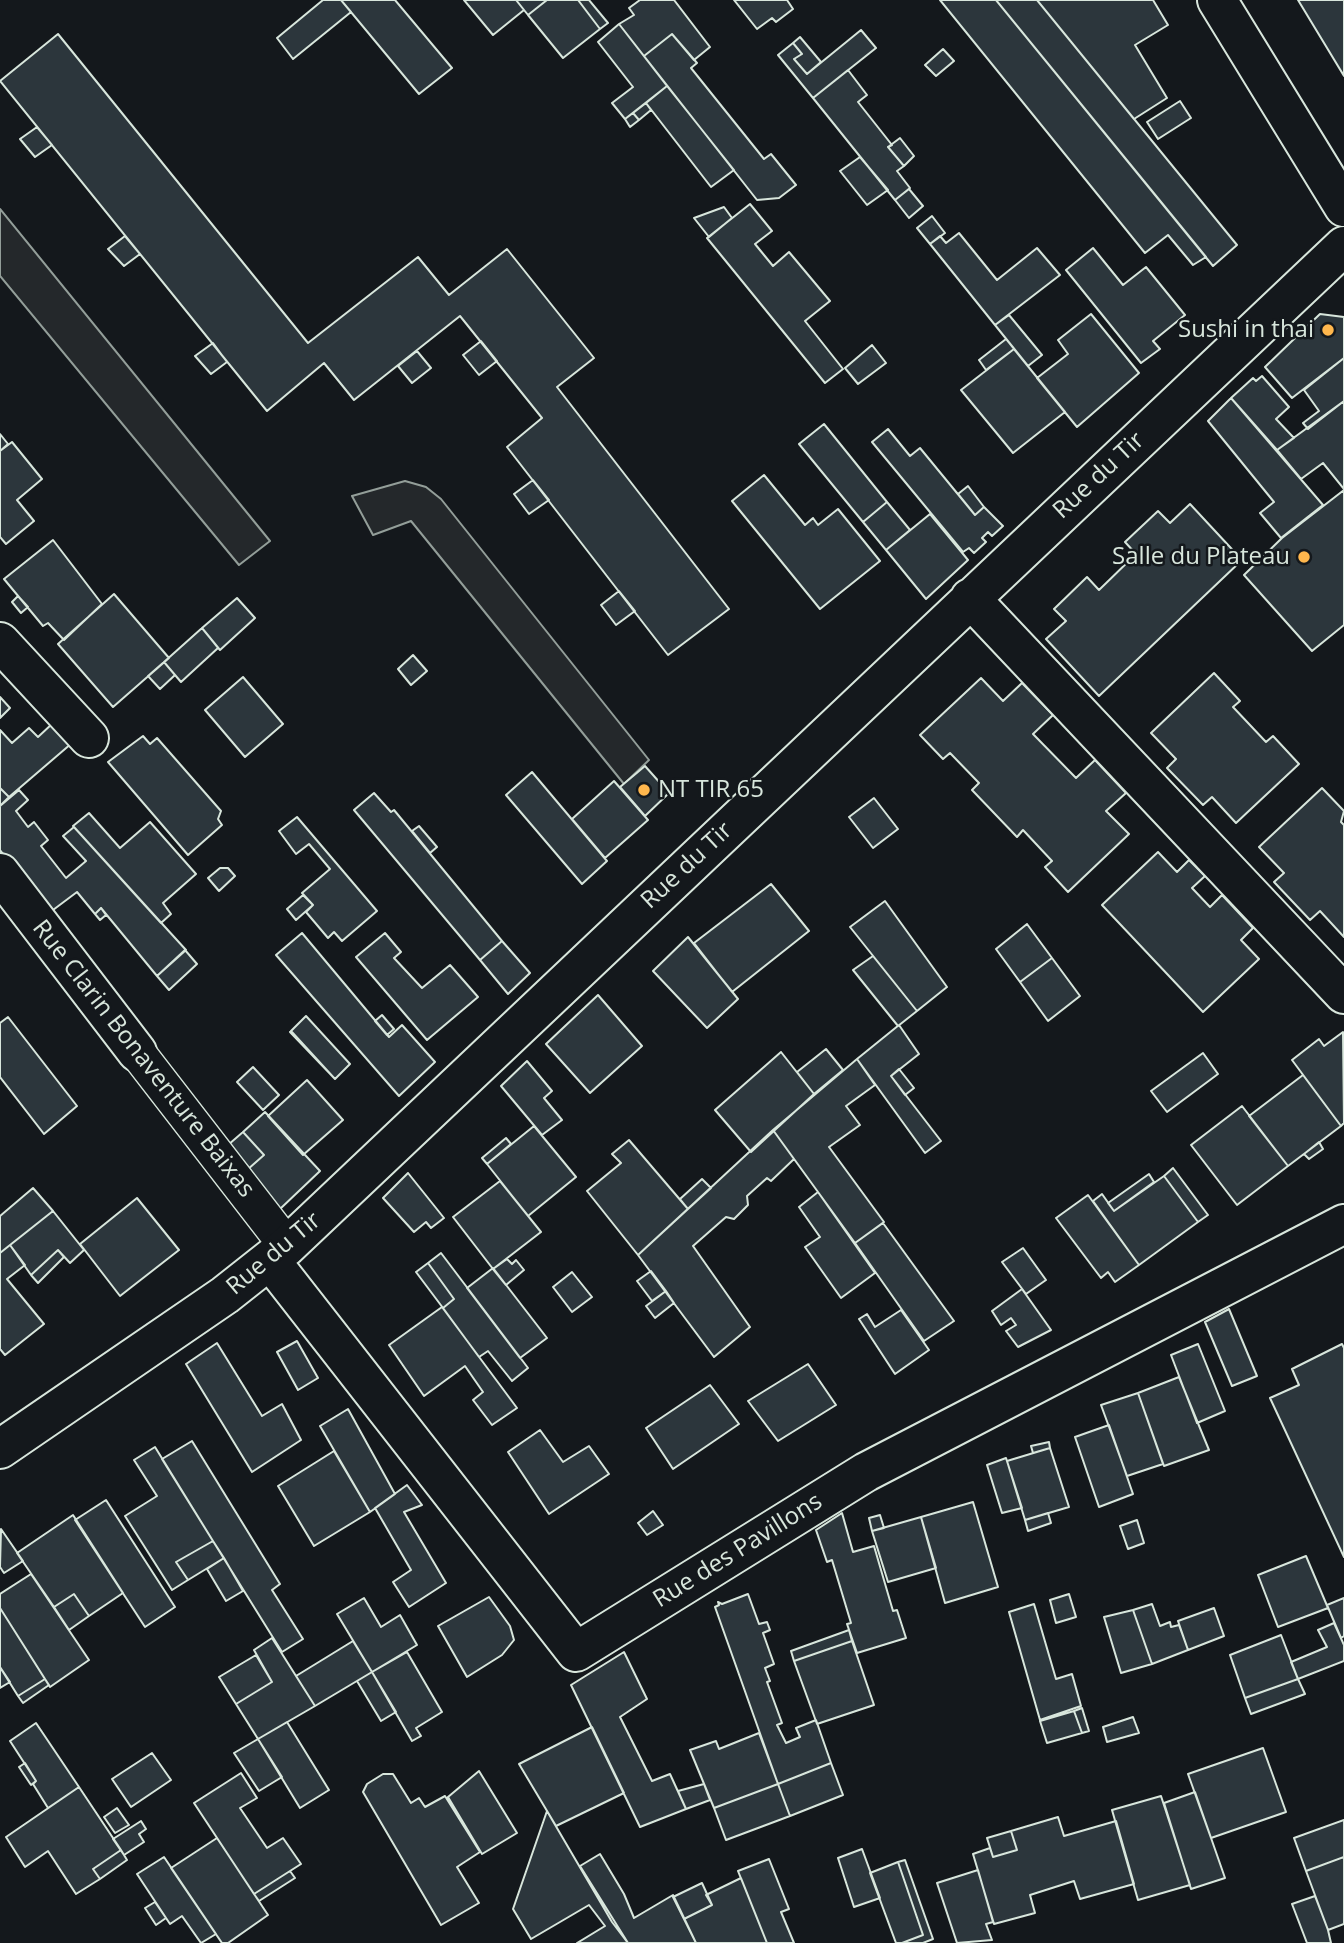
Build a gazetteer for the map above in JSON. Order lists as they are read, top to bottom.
{
  "streets": {
    "street": ["Rue du Tir", "Rue Clarin Bonaventure Baixas", "Rue des Pavillons"]
  },
  "crossings": [
    ["Rue du Tir", "Rue Clarin Bonaventure Baixas"],
    ["Rue du Tir", "Rue des Pavillons"],
    ["Rue Clarin Bonaventure Baixas", "Rue des Pavillons"]
  ],
  "places": ["Sushi in thai", "Salle du Plateau", "NT TIR 65"]
}
